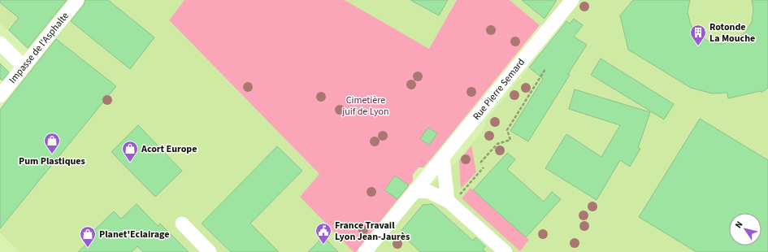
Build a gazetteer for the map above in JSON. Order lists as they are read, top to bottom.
{
  "streets": {
    "street": ["Impasse de l'Asphalte", "Rue Pierre Semard"]
  },
  "parks": ["Cimetière juif de Lyon"],
  "places": {
    "building": ["Rotonde La Mouche"],
    "shop": ["Pum Plastiques", "Acort Europe", "Planet'Eclairage"],
    "public building": ["France Travail Lyon Jean-Jaurès"]
  },
  "north": "top left"
}
